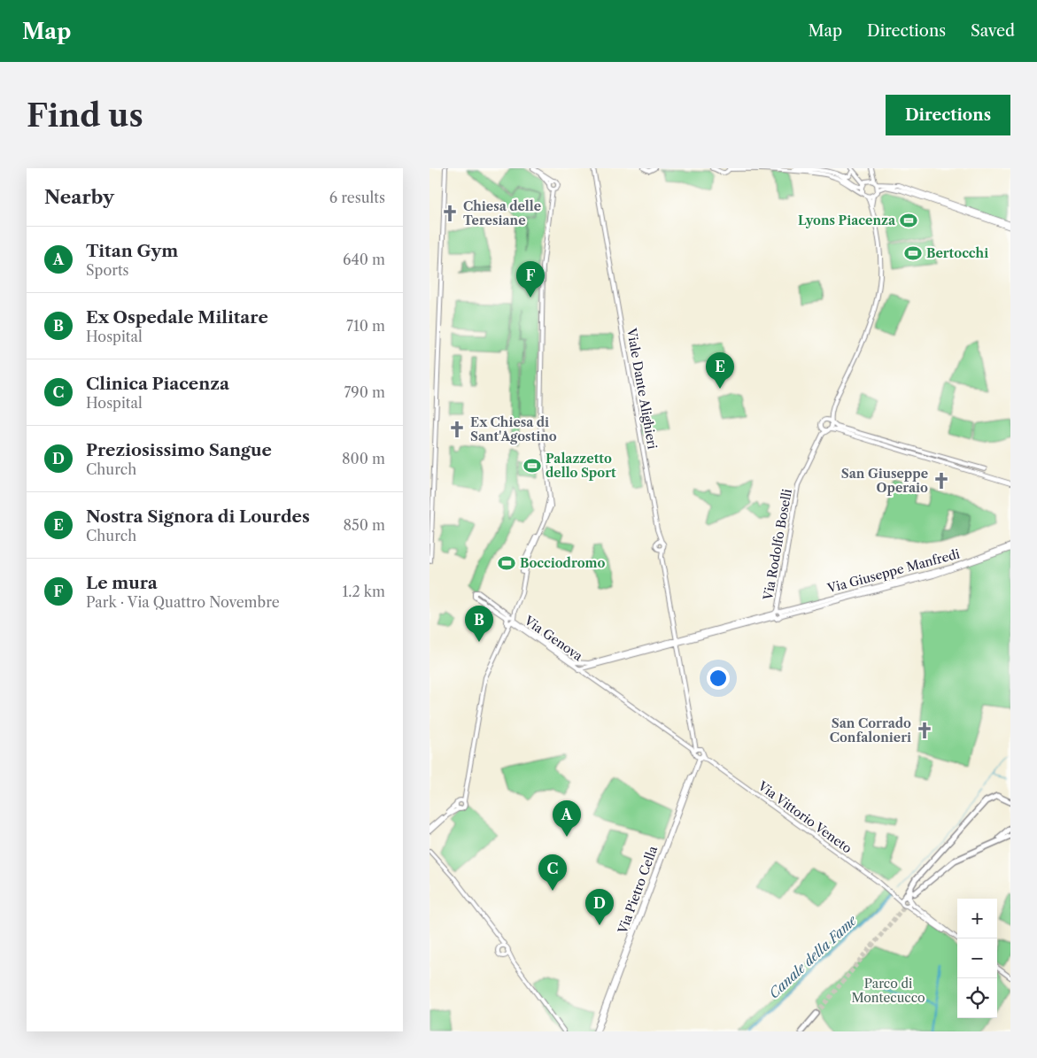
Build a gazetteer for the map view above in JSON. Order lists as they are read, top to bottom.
{
  "streets": {
    "main road": [
      "Viale Dante Alighieri",
      "Via Rodolfo Boselli",
      "Via Giuseppe Manfredi",
      "Via Genova",
      "Via Vittorio Veneto",
      "Via Pietro Cella"
    ]
  },
  "crossings": [
    ["Via Rodolfo Boselli", "Via Giuseppe Manfredi"],
    ["Via Giuseppe Manfredi", "Via Genova"],
    ["Via Vittorio Veneto", "Via Pietro Cella"]
  ],
  "water": ["Canale della Fame"],
  "parks": ["Parco di Montecucco"],
  "places": {
    "church": [
      "Chiesa delle Teresiane",
      "Ex Chiesa di Sant'Agostino",
      "San Giuseppe Operaio",
      "San Corrado Confalonieri"
    ],
    "sports": [
      "Lyons Piacenza",
      "Bertocchi",
      "Palazzetto dello Sport",
      "Bocciodromo"
    ]
  },
  "page": {
    "header": "Map",
    "nav": ["Map", "Directions", "Saved"],
    "buttons": "Directions",
    "title": "Find us",
    "heading": ["Nearby", "6 results"],
    "list": [
      {
        "mark": "A",
        "name": "Titan Gym",
        "note": "Sports",
        "value": "640 m"
      },
      {
        "mark": "B",
        "name": "Ex Ospedale Militare",
        "note": "Hospital",
        "value": "710 m"
      },
      {
        "mark": "C",
        "name": "Clinica Piacenza",
        "note": "Hospital",
        "value": "790 m"
      },
      {
        "mark": "D",
        "name": "Preziosissimo Sangue",
        "note": "Church",
        "value": "800 m"
      },
      {
        "mark": "E",
        "name": "Nostra Signora di Lourdes",
        "note": "Church",
        "value": "850 m"
      },
      {
        "mark": "F",
        "name": "Le mura",
        "note": "Park · Via Quattro Novembre",
        "value": "1.2 km"
      }
    ],
    "pins": [
      "F",
      "E",
      "B",
      "A",
      "C",
      "D"
    ],
    "map_buttons": ["+", "−"]
  }
}
